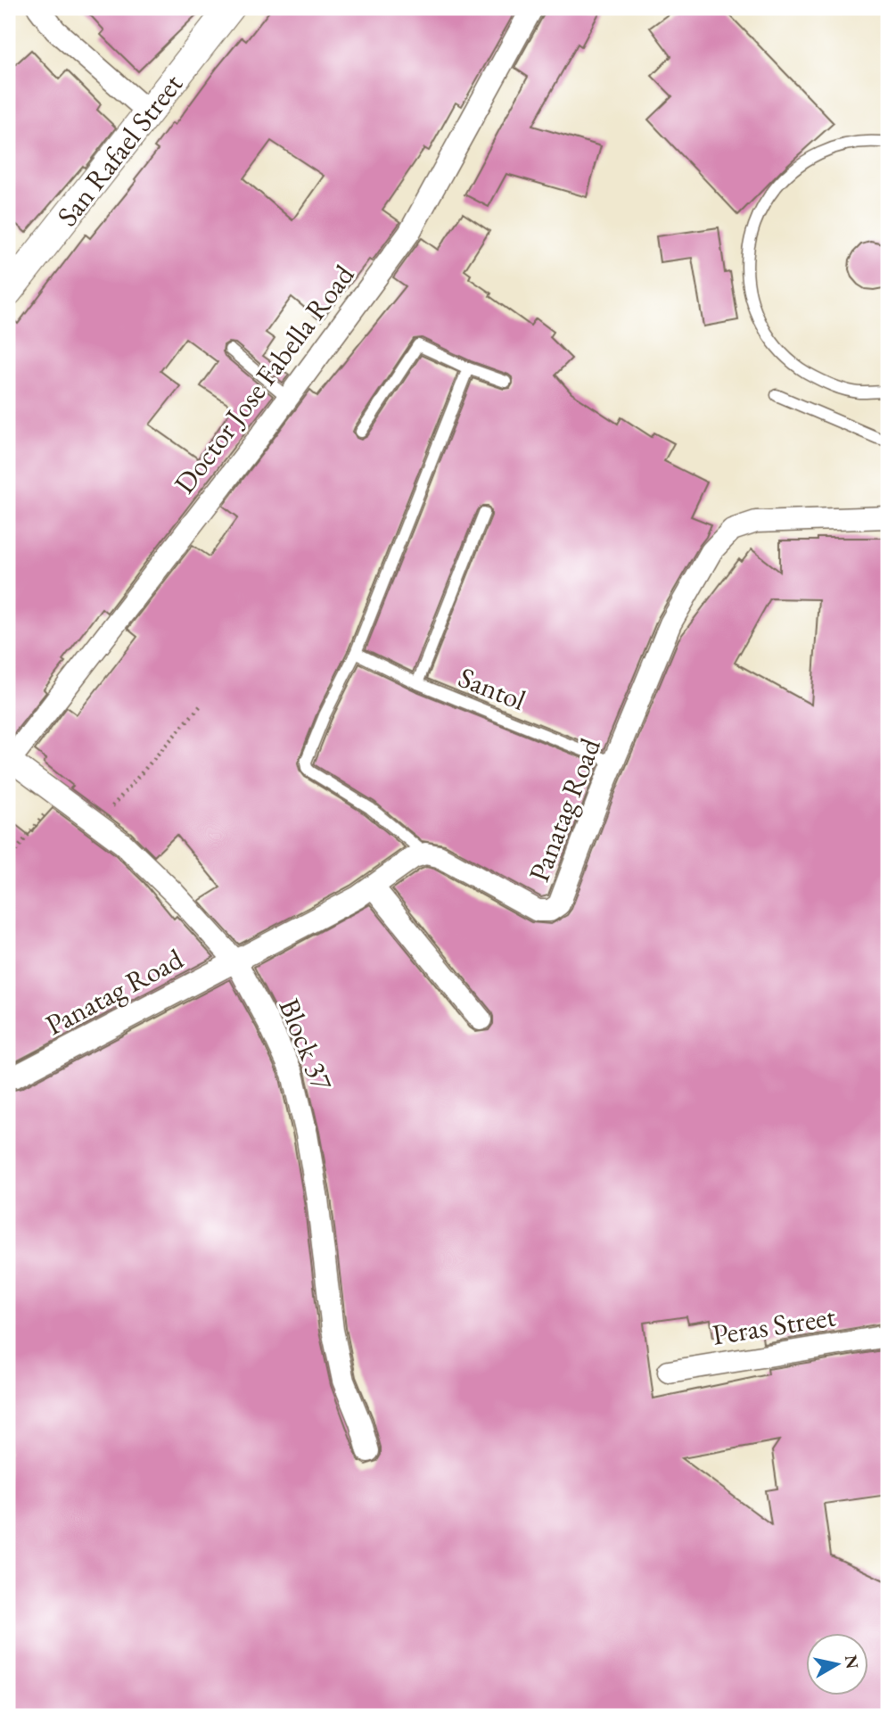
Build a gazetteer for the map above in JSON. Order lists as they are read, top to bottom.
{
  "streets": {
    "street": [
      "San Rafael Street",
      "Doctor Jose Fabella Road",
      "Panatag Road",
      "Block 37",
      "Peras Street"
    ],
    "lane": ["Santol"]
  },
  "crossings": [
    ["Doctor Jose Fabella Road", "Block 37"],
    ["Santol", "Panatag Road"],
    ["Panatag Road", "Block 37"]
  ],
  "north": "right"
}
